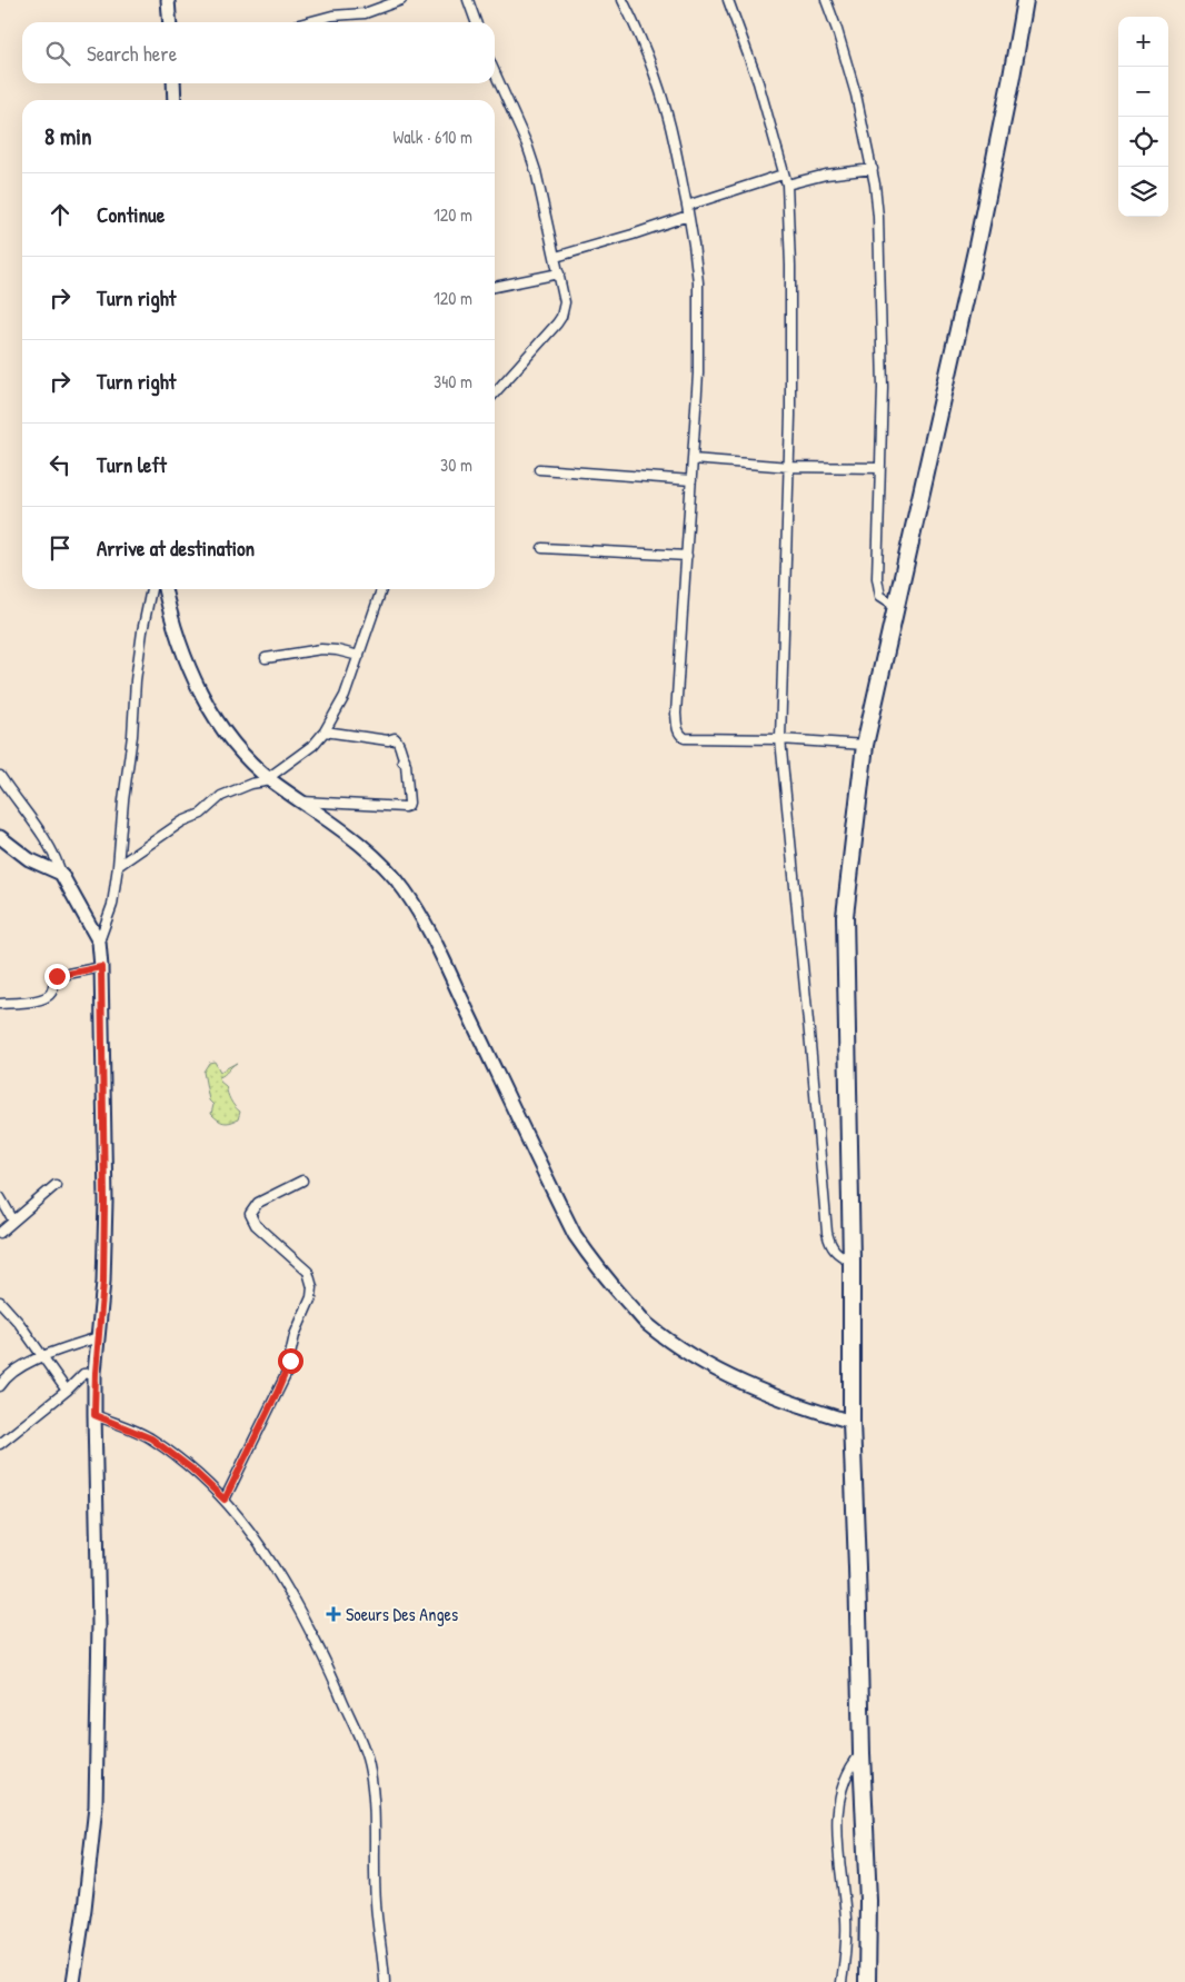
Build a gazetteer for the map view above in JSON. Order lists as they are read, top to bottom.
{
  "places": {
    "health": ["Soeurs Des Anges"]
  },
  "page": {
    "map_buttons": ["+", "−"],
    "search": "Search here",
    "heading": ["8 min", "Walk · 610 m"],
    "list": [
      ["Continue", "120 m"],
      ["Turn right", "120 m"],
      ["Turn right", "340 m"],
      ["Turn left", "30 m"],
      "Arrive at destination"
    ]
  }
}
